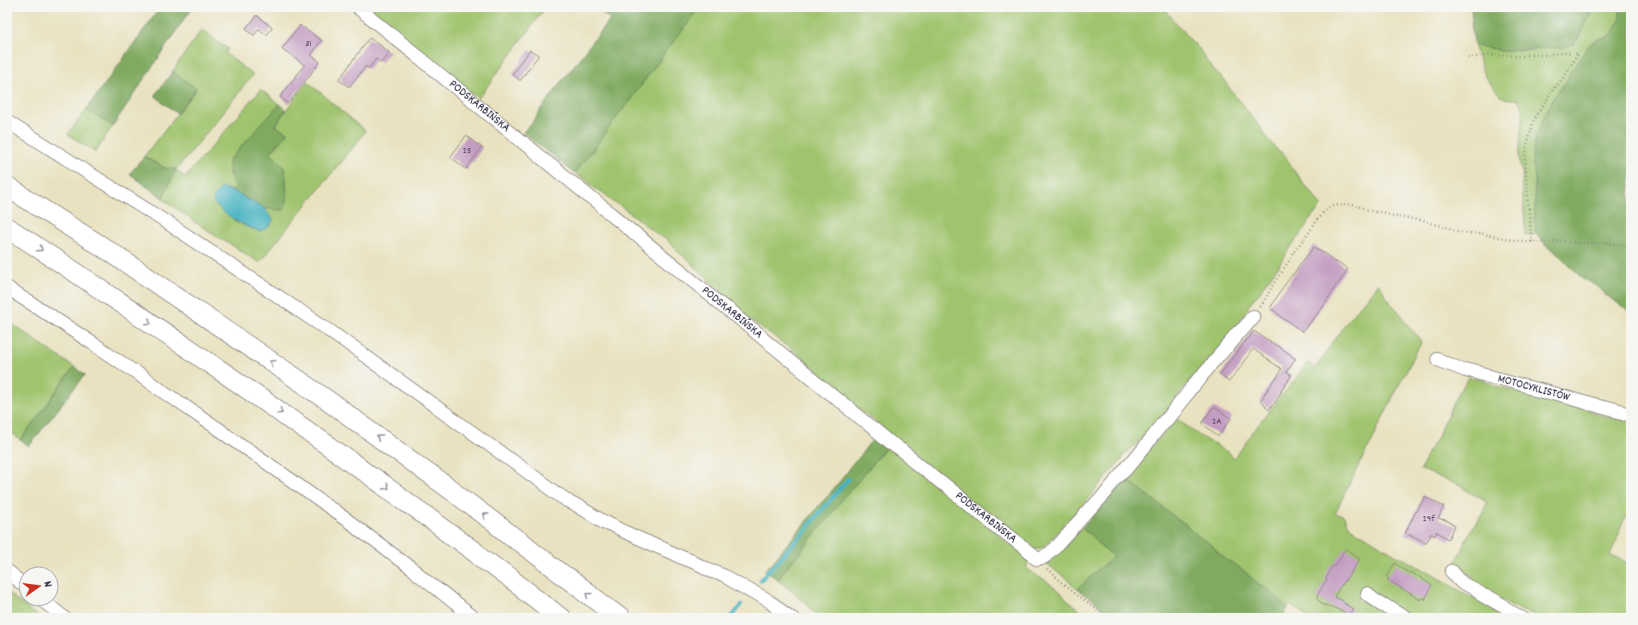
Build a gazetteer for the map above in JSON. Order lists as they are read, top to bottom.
{
  "streets": {
    "street": ["PODSKARBIŃSKA", "MOTOCYKLISTÓW"]
  },
  "house_numbers": [
    "31",
    "25",
    "2A",
    "29f"
  ],
  "north": "right"
}
